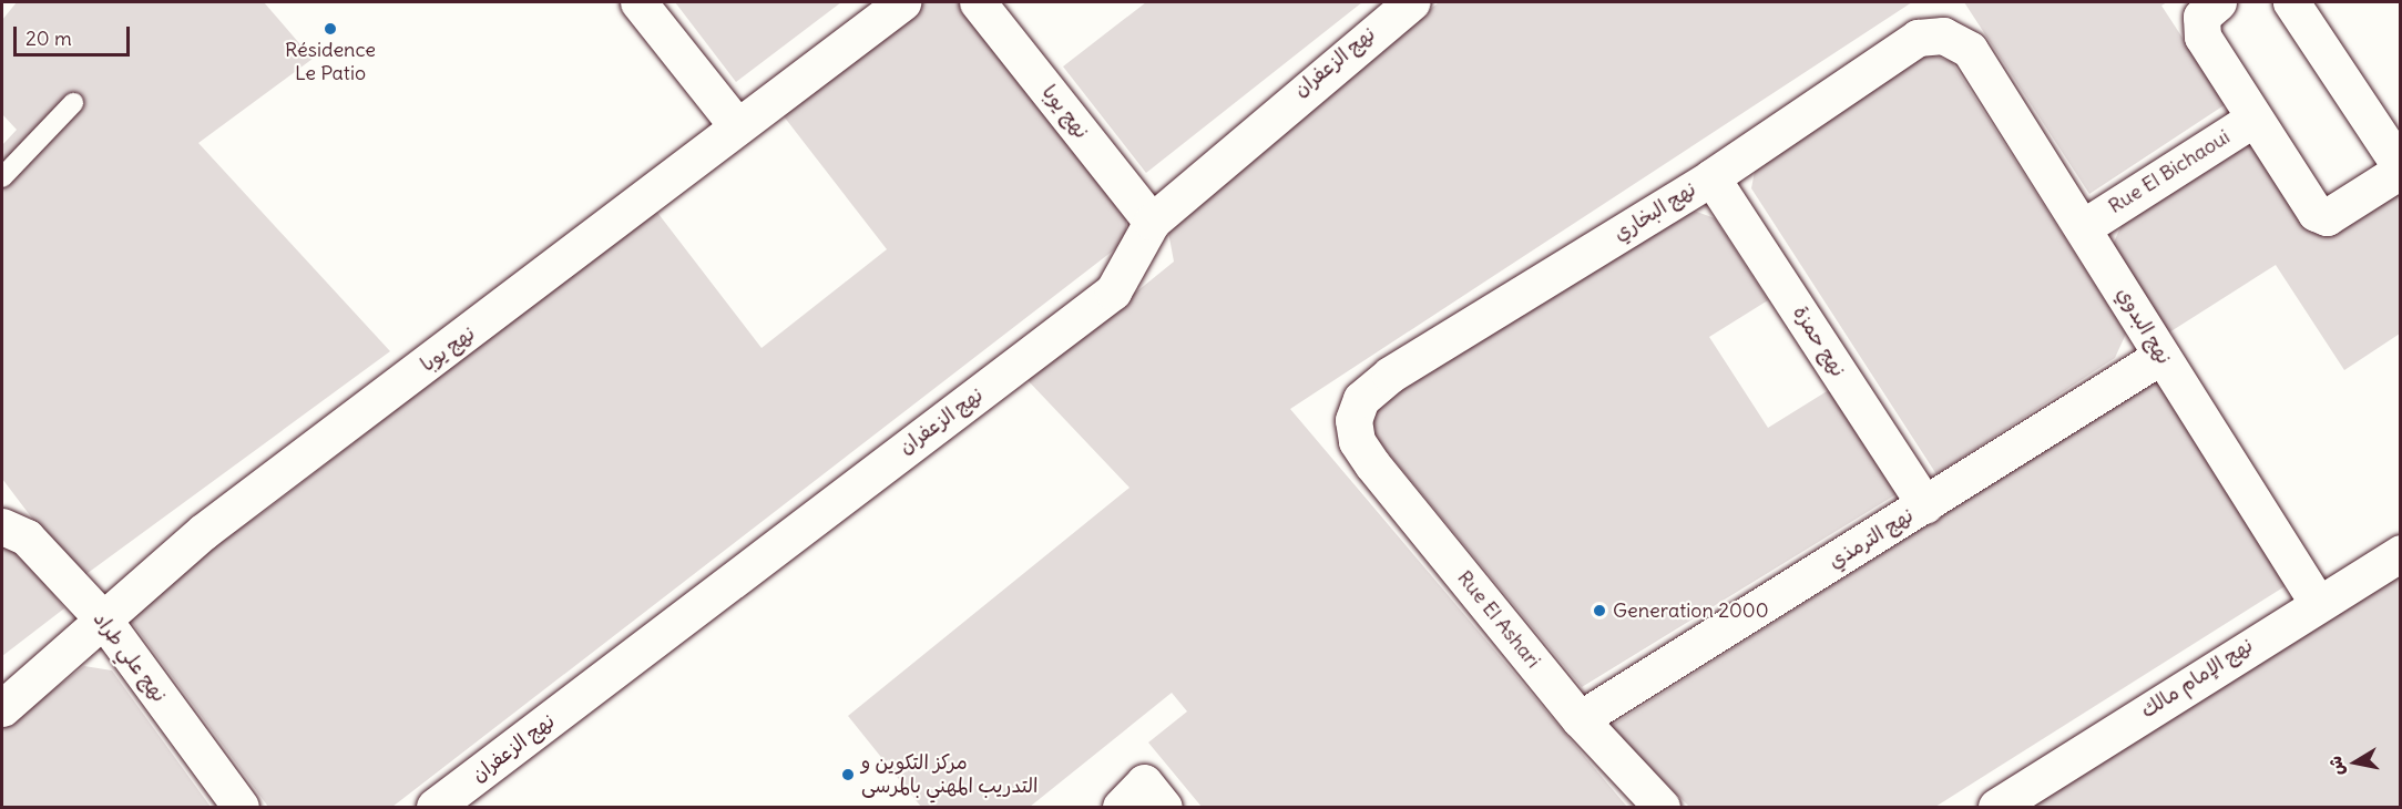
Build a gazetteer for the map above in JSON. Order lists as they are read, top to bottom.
{
  "streets": {
    "street": [
      "نهج الزعفران",
      "نهج يوبا",
      "Rue El Bichaoui",
      "نهج البخاري",
      "نهج البدوي",
      "نهج حمزة",
      "نهج الترمذي",
      "Rue El Ashari",
      "نهج علي طراد",
      "نهج الإمام مالك"
    ]
  },
  "crossings": [
    ["نهج الزعفران", "نهج يوبا"],
    ["نهج يوبا", "نهج علي طراد"],
    ["Rue El Bichaoui", "نهج البدوي"],
    ["نهج البخاري", "نهج البدوي"],
    ["نهج البخاري", "نهج حمزة"],
    ["نهج البخاري", "Rue El Ashari"],
    ["نهج البدوي", "نهج الترمذي"],
    ["نهج البدوي", "نهج الإمام مالك"],
    ["نهج حمزة", "نهج الترمذي"],
    ["نهج الترمذي", "Rue El Ashari"]
  ],
  "places": ["Résidence Le Patio", "Generation 2000", "مركز التكوين و التدريب المهني بالمرسى"],
  "scale_bar": "20 m",
  "north": "left"
}
